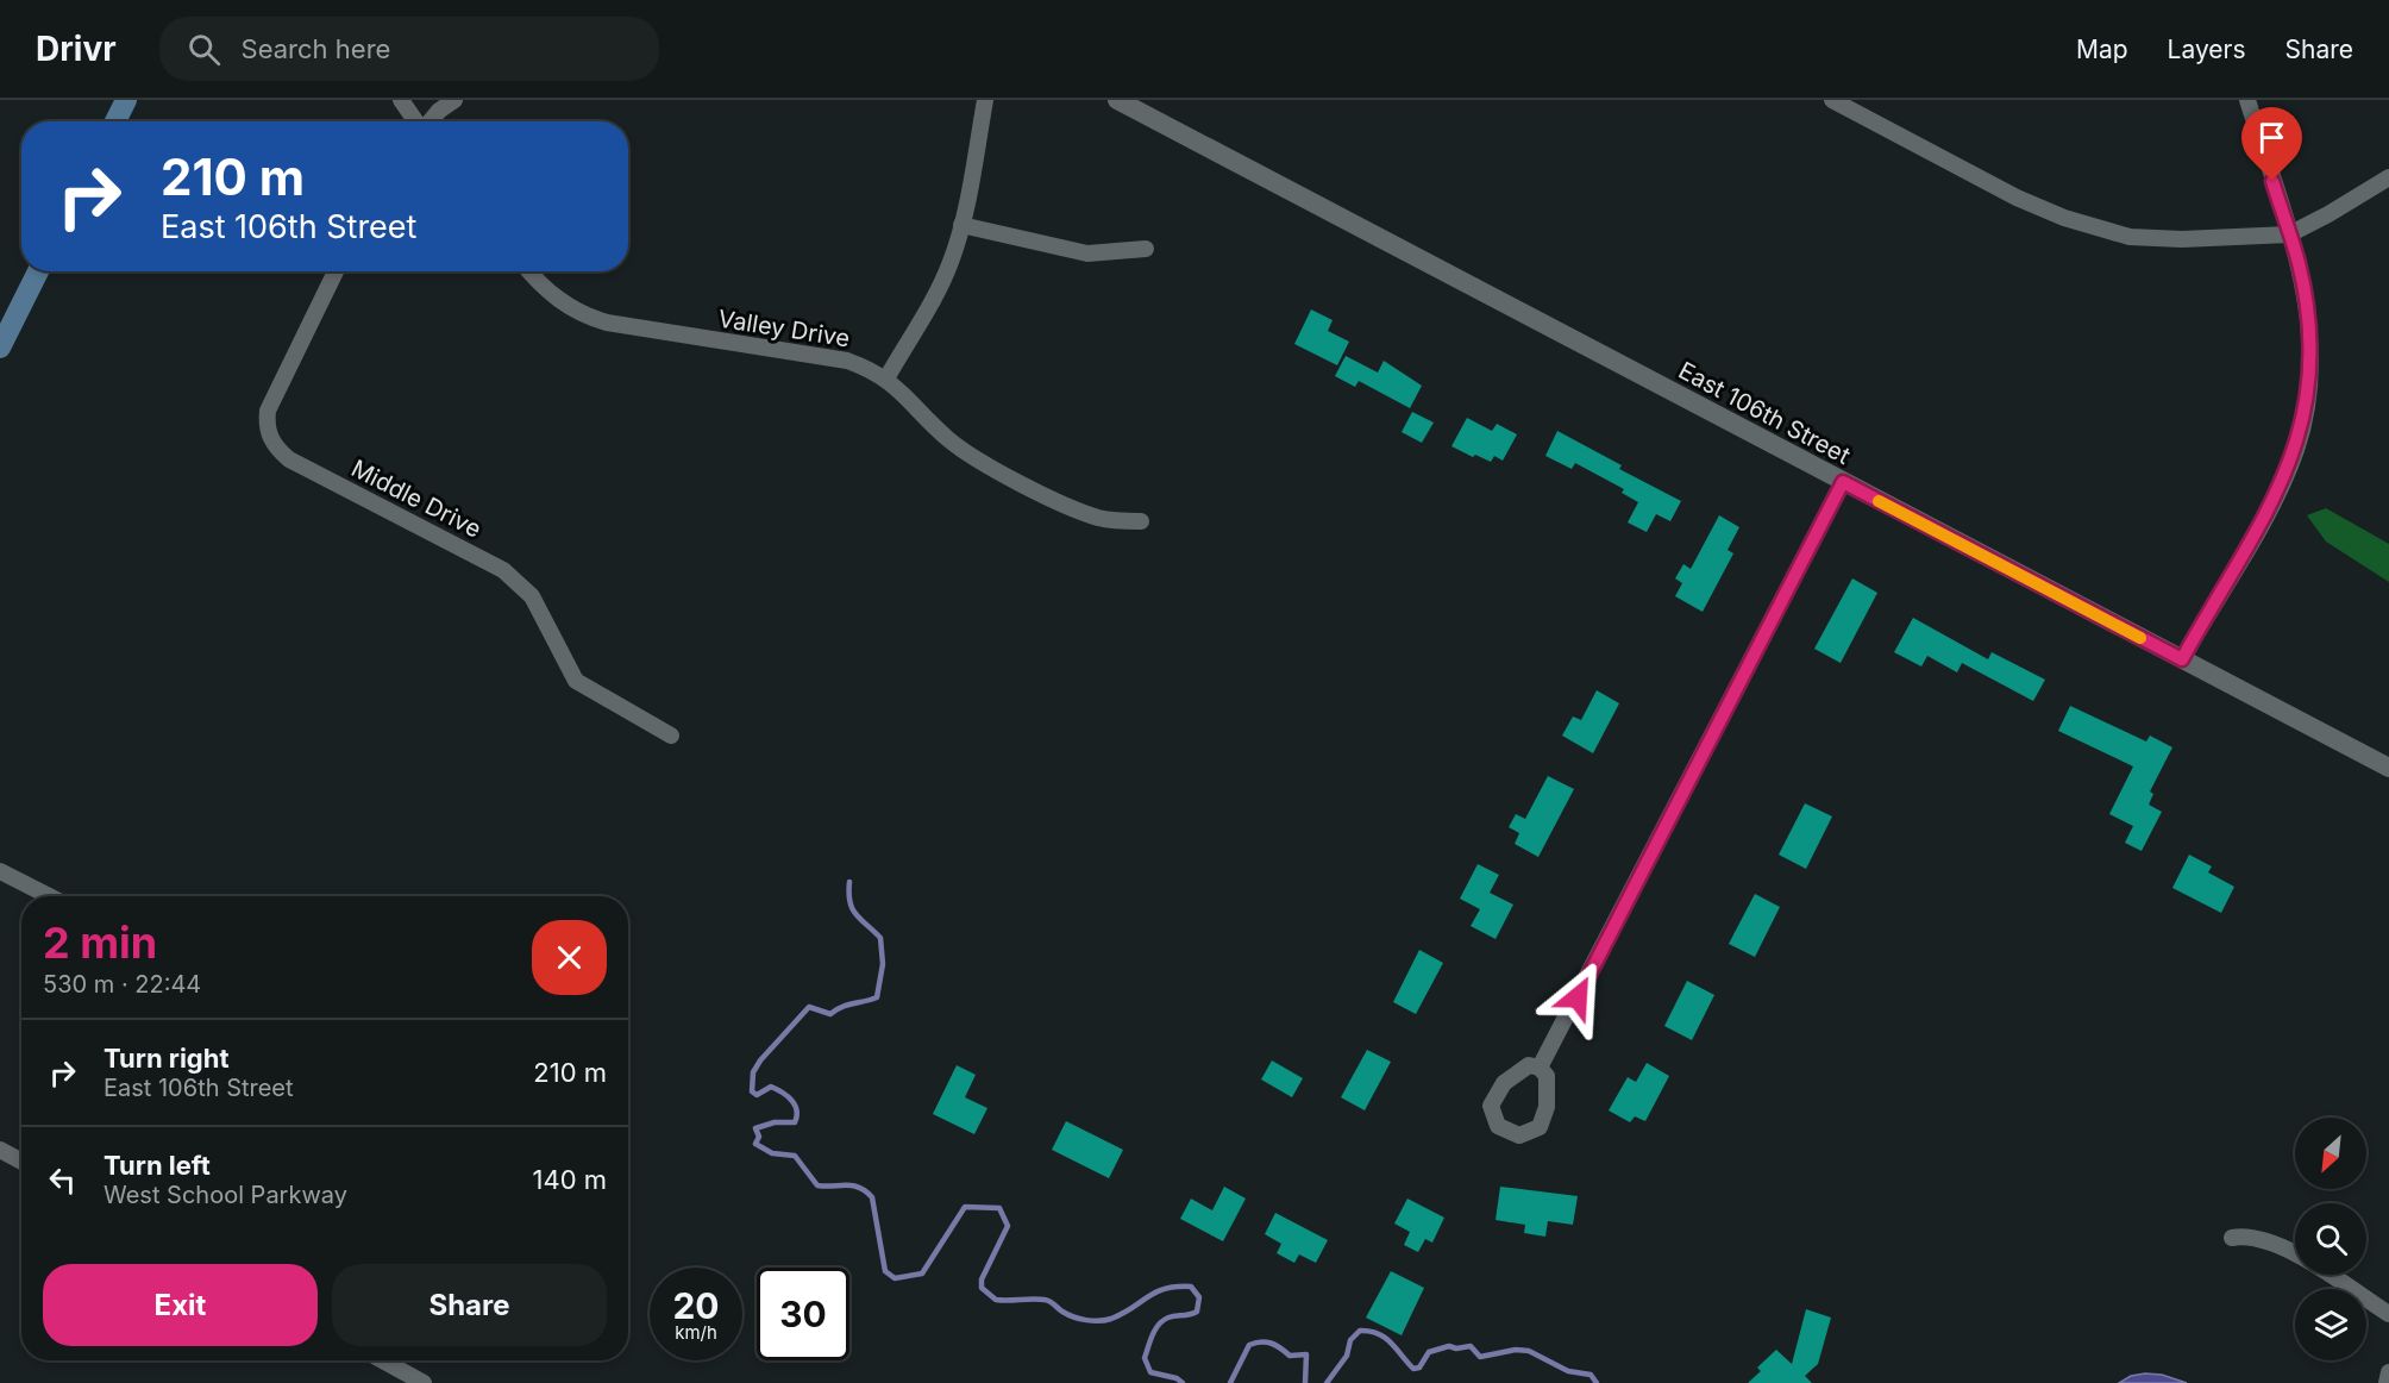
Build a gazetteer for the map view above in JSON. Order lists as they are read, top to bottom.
{
  "streets": {
    "street": ["Valley Drive", "East 106th Street", "Middle Drive"]
  },
  "north": "bottom left",
  "page": {
    "header": "Drivr",
    "search": "Search here",
    "nav": ["Map", "Layers", "Share"],
    "turn": ["210 m", "East 106th Street"],
    "heading": ["2 min", "530 m · 22:44"],
    "list": [
      {
        "name": "Turn right",
        "note": "East 106th Street",
        "value": "210 m"
      },
      {
        "name": "Turn left",
        "note": "West School Parkway",
        "value": "140 m"
      }
    ],
    "buttons": ["Exit", "Share"],
    "speed": "20 km/h",
    "limit": "30"
  }
}
